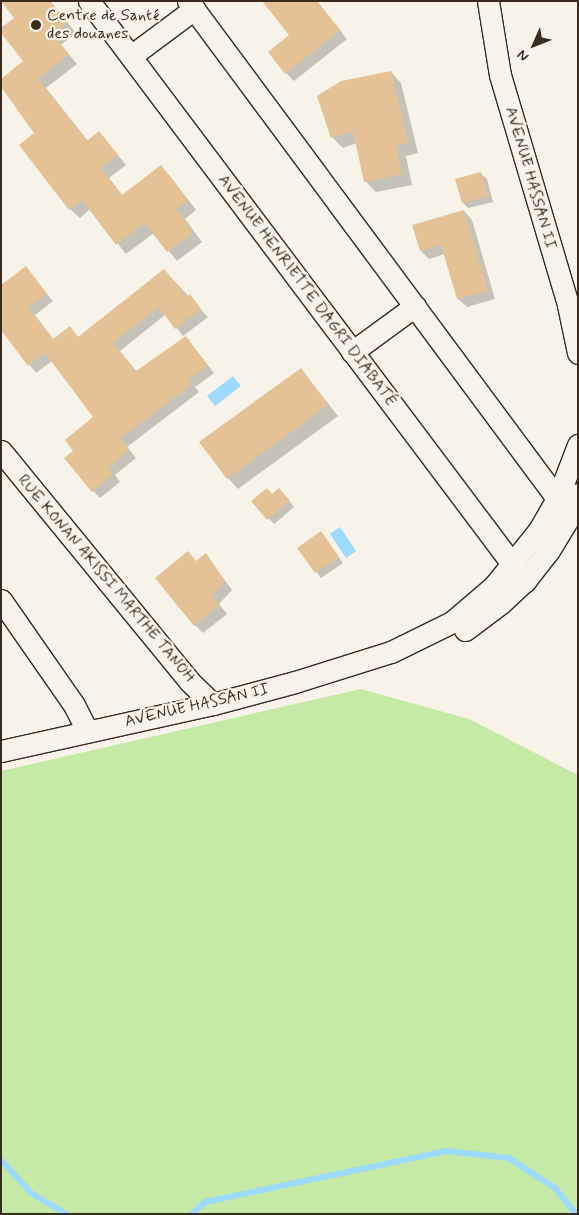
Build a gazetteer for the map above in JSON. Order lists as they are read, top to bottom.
{
  "streets": {
    "street": ["AVENUE HASSAN II", "AVENUE HENRIETTE DAGRI DIABATÉ", "RUE KONAN AKISSI MARTHE TANOH"]
  },
  "crossings": [
    ["AVENUE HASSAN II", "AVENUE HENRIETTE DAGRI DIABATÉ"],
    ["AVENUE HASSAN II", "RUE KONAN AKISSI MARTHE TANOH"]
  ],
  "places": ["Centre de Santé des douanes"],
  "north": "bottom left"
}
